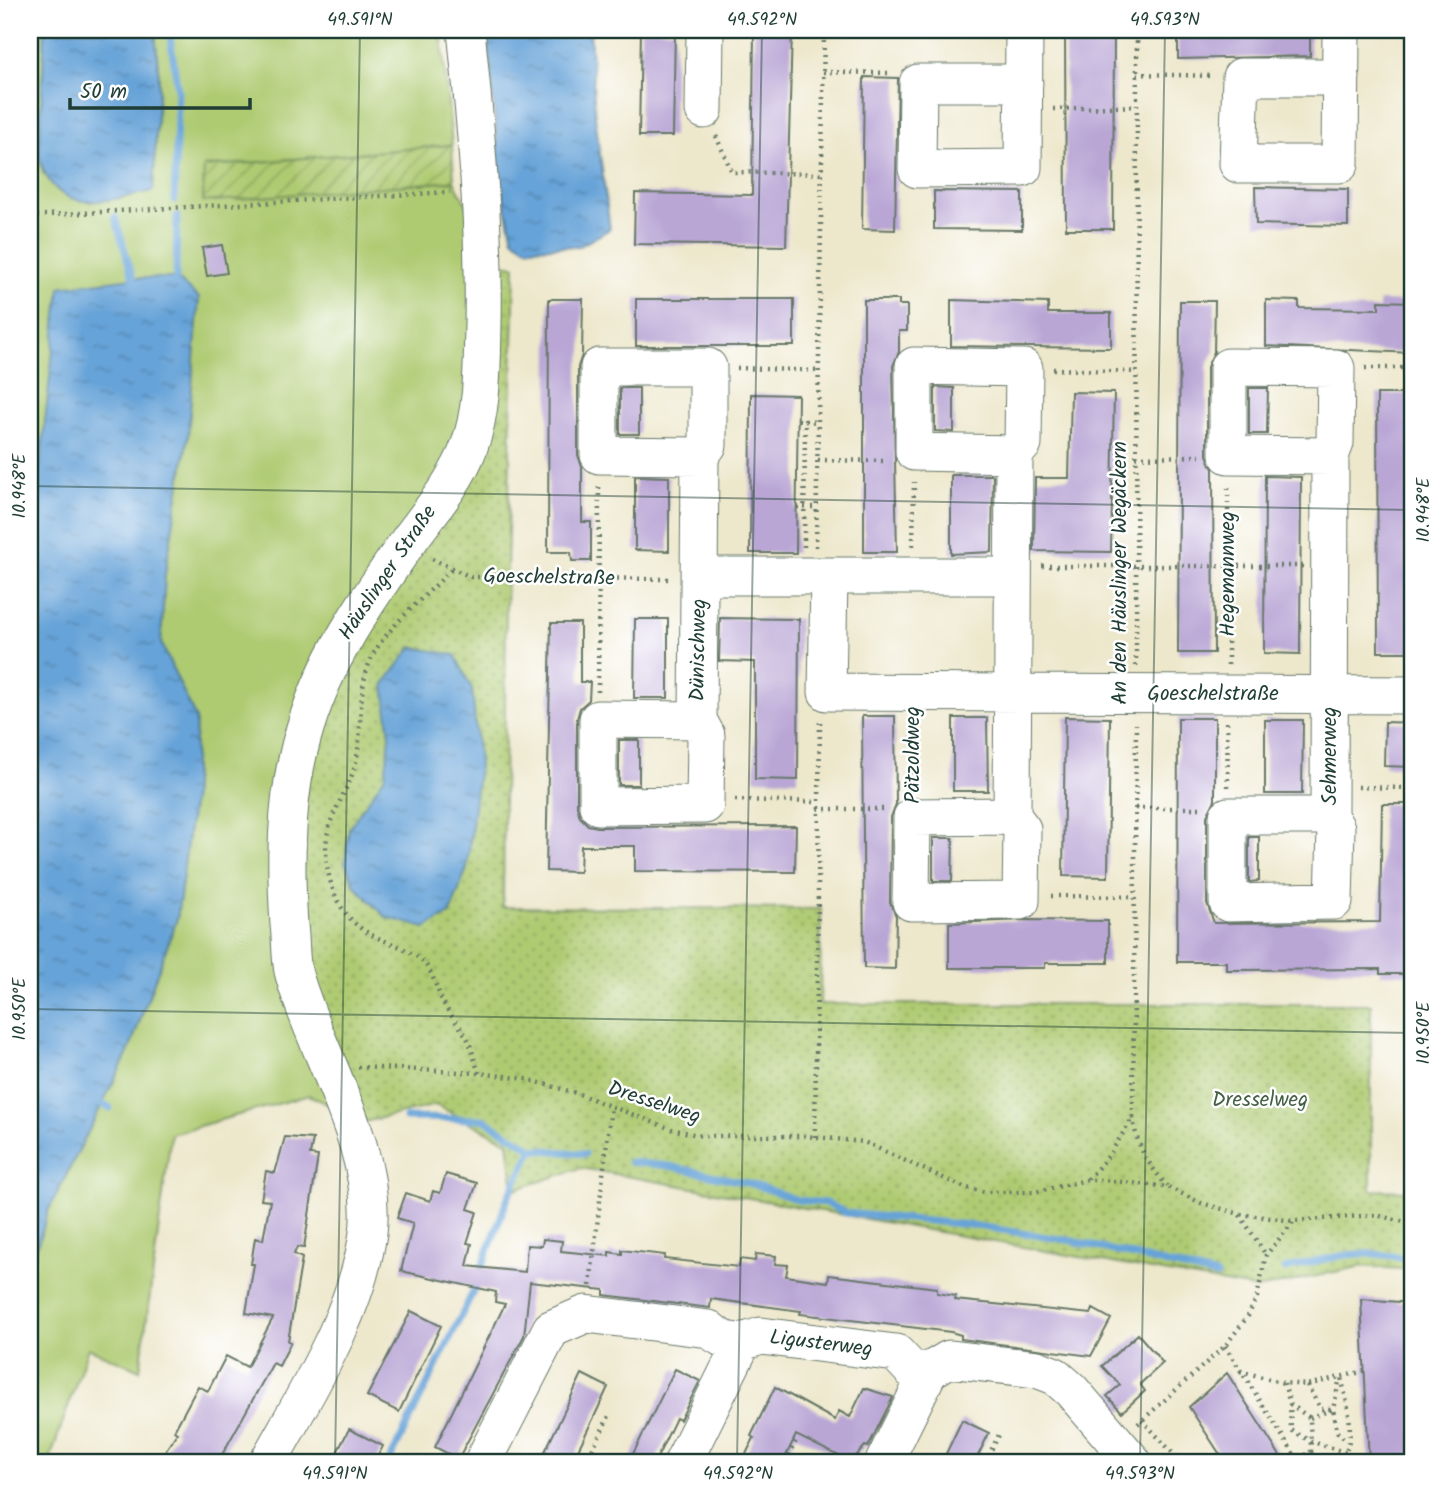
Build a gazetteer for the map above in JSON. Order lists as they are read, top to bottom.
{
  "streets": {
    "street": [
      "Häuslinger Straße",
      "Goeschelstraße",
      "Dünischweg",
      "Pätzoldweg",
      "Sehmerweg",
      "Ligusterweg"
    ],
    "path": ["An den Häuslinger Wegäckern", "Hegemannweg", "Dresselweg"]
  },
  "crossings": [
    ["Häuslinger Straße", "Goeschelstraße"],
    ["Häuslinger Straße", "Dresselweg"],
    ["An den Häuslinger Wegäckern", "Goeschelstraße"],
    ["An den Häuslinger Wegäckern", "Dresselweg"],
    ["Hegemannweg", "Goeschelstraße"],
    ["Goeschelstraße", "Dünischweg"],
    ["Goeschelstraße", "Pätzoldweg"],
    ["Goeschelstraße", "Sehmerweg"]
  ],
  "parks": ["Dresselweg"],
  "scale_bar": "50 m",
  "coordinates": [
    "49.591°N",
    "49.592°N",
    "49.593°N",
    "10.948°E",
    "10.950°E"
  ]
}
